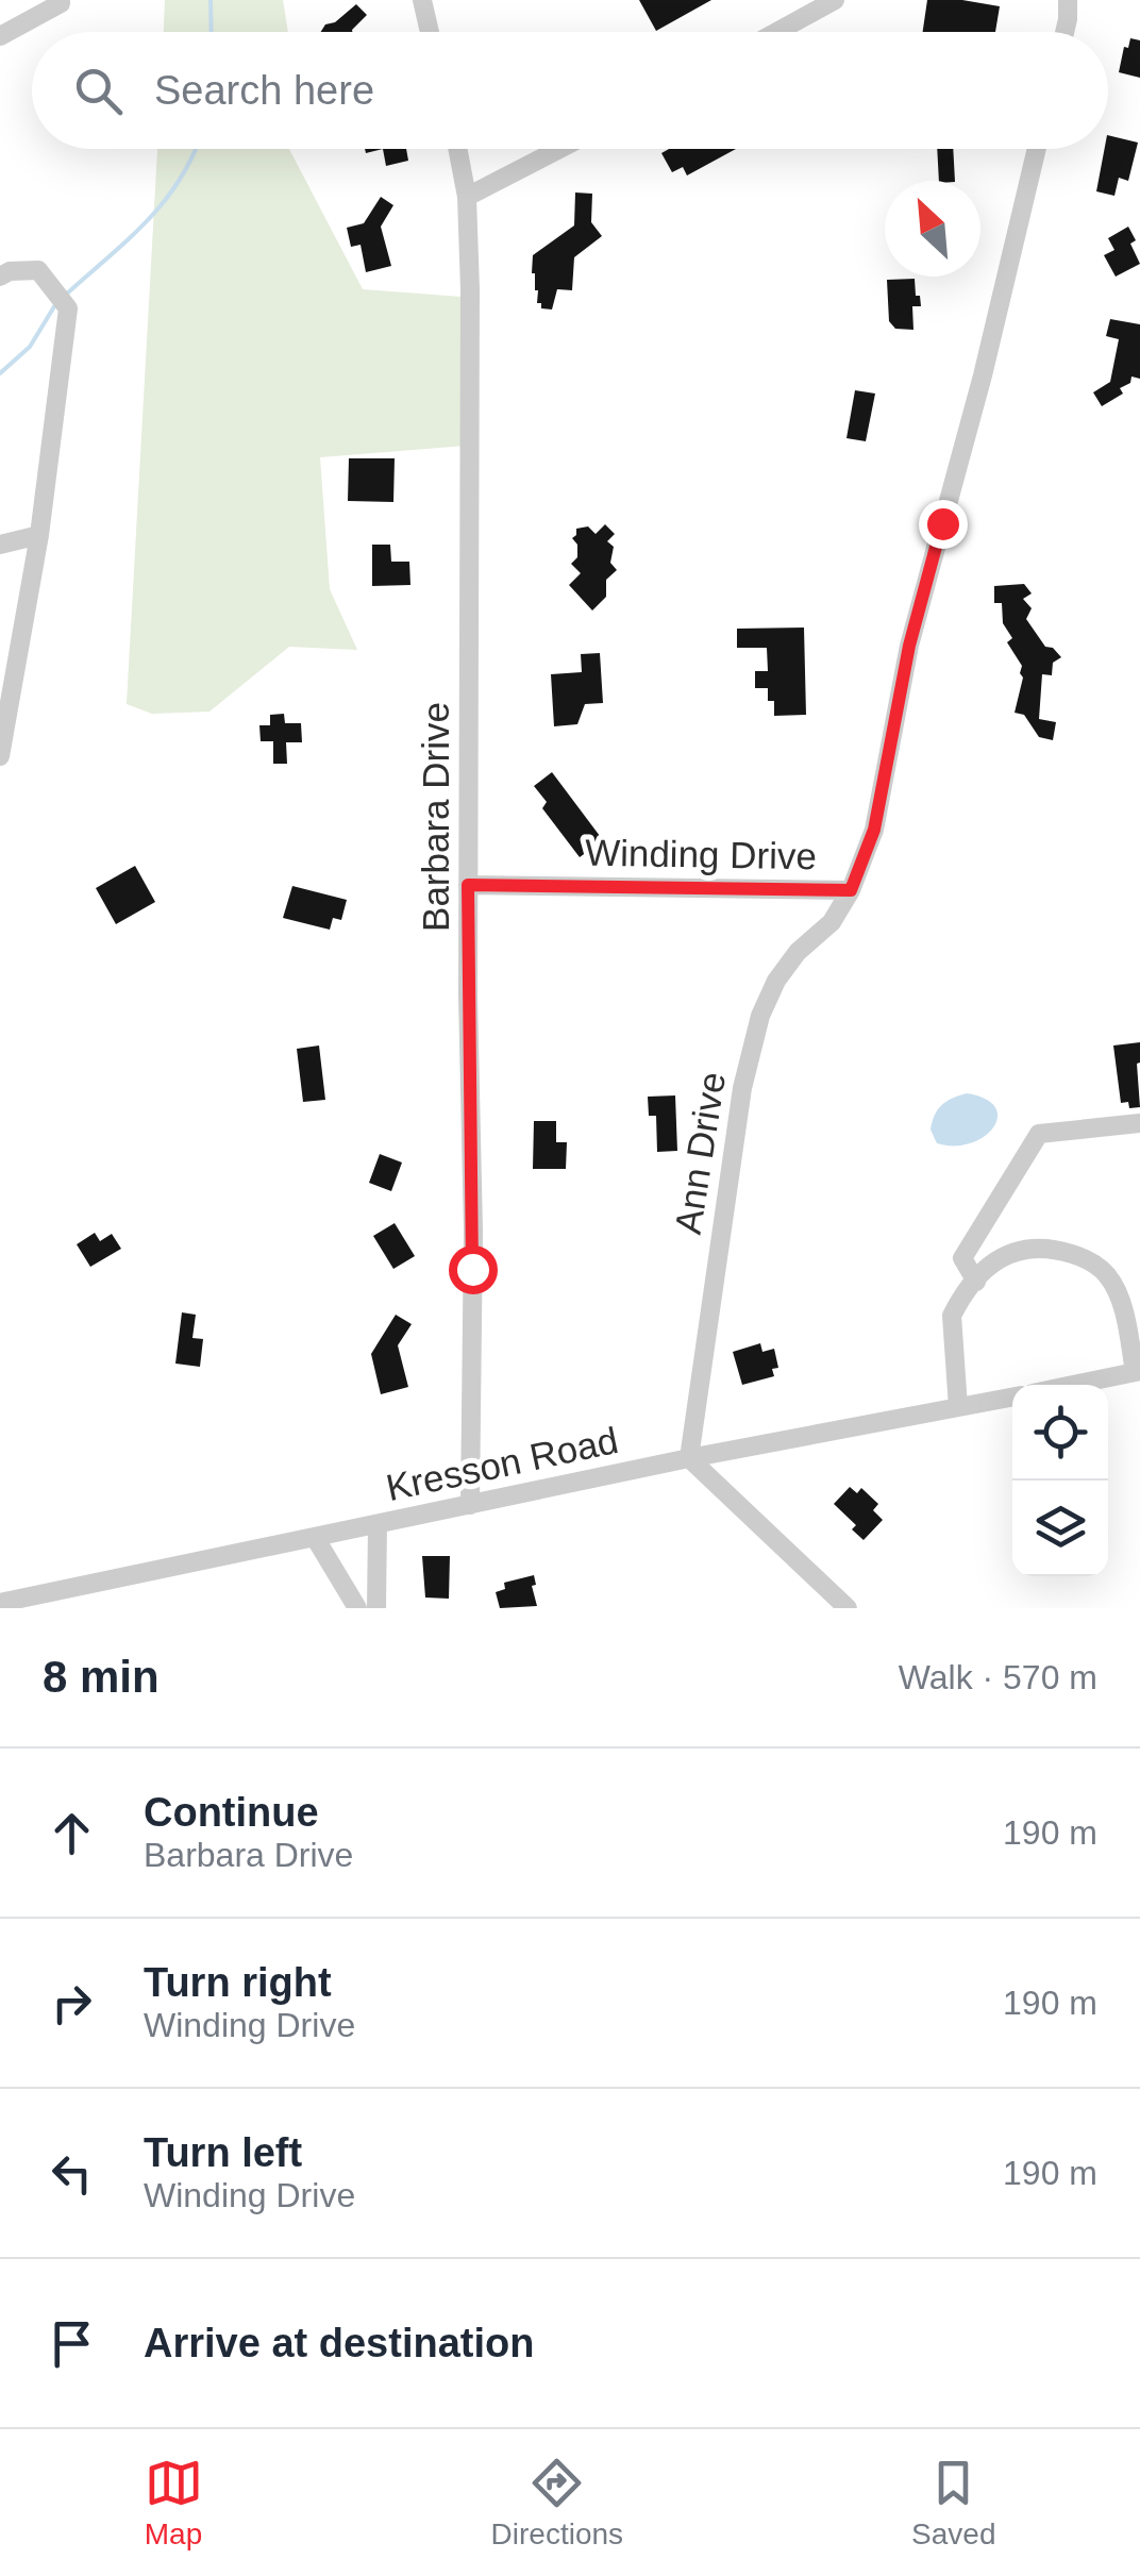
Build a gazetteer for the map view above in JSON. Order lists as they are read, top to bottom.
{
  "streets": {
    "street": [
      "Barbara Drive",
      "Winding Drive",
      "Ann Drive",
      "Kresson Road"
    ]
  },
  "crossings": [
    ["Barbara Drive", "Winding Drive"],
    ["Barbara Drive", "Kresson Road"],
    ["Winding Drive", "Ann Drive"],
    ["Ann Drive", "Kresson Road"]
  ],
  "north": "top left",
  "page": {
    "search": "Search here",
    "heading": ["8 min", "Walk · 570 m"],
    "list": [
      ["Continue", "Barbara Drive", "190 m"],
      ["Turn right", "Winding Drive", "190 m"],
      ["Turn left", "Winding Drive", "190 m"],
      "Arrive at destination"
    ],
    "nav": ["Map", "Directions", "Saved"]
  }
}
